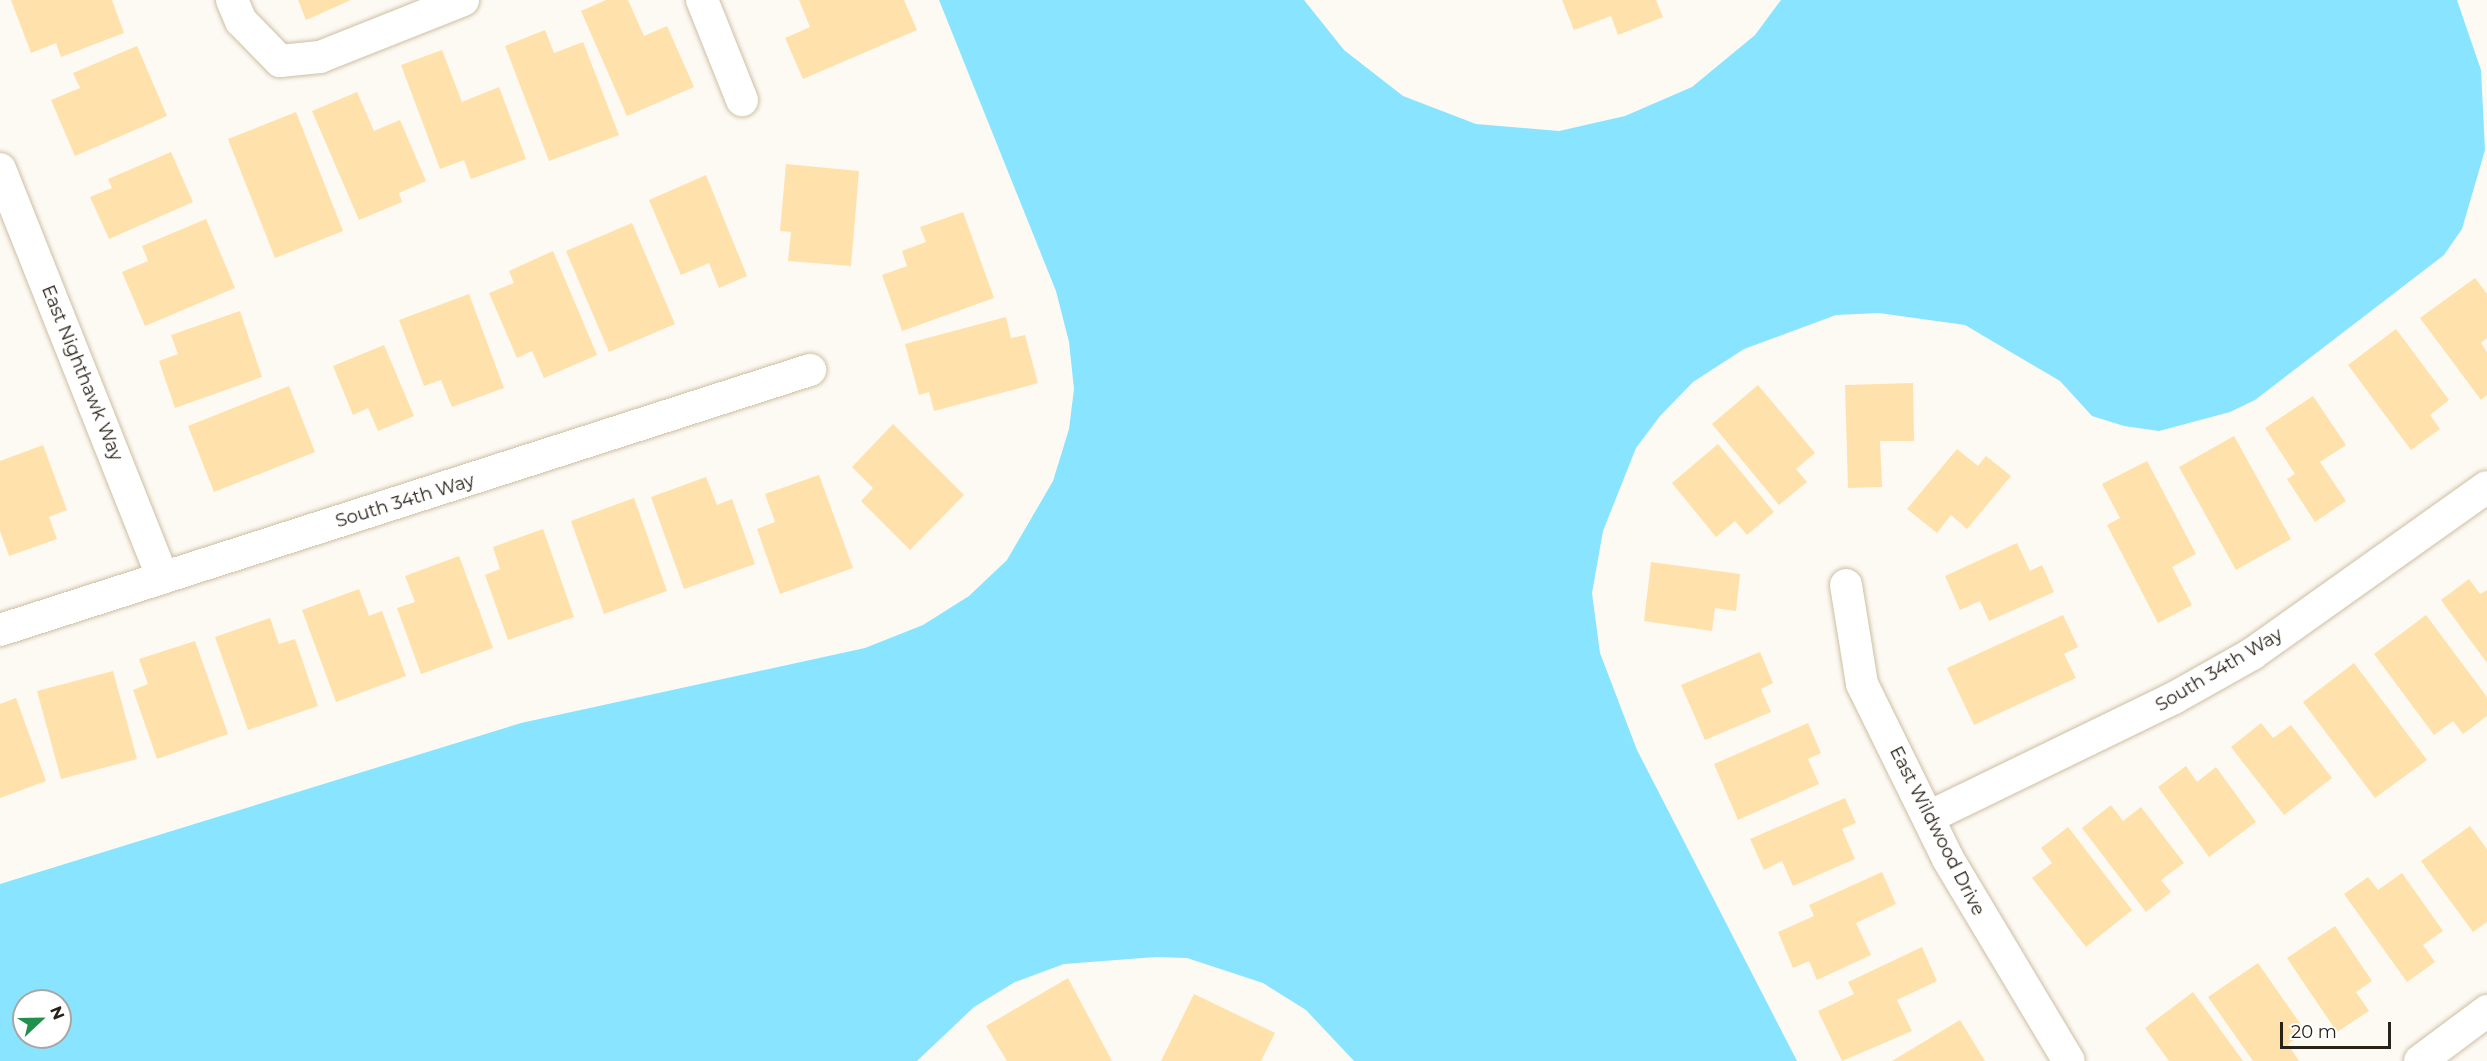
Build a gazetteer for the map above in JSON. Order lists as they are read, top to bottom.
{
  "streets": {
    "street": ["East Nighthawk Way", "South 34th Way", "East Wildwood Drive"]
  },
  "crossings": [
    ["East Nighthawk Way", "South 34th Way"],
    ["South 34th Way", "East Wildwood Drive"]
  ],
  "scale_bar": "20 m",
  "north": "right"
}
